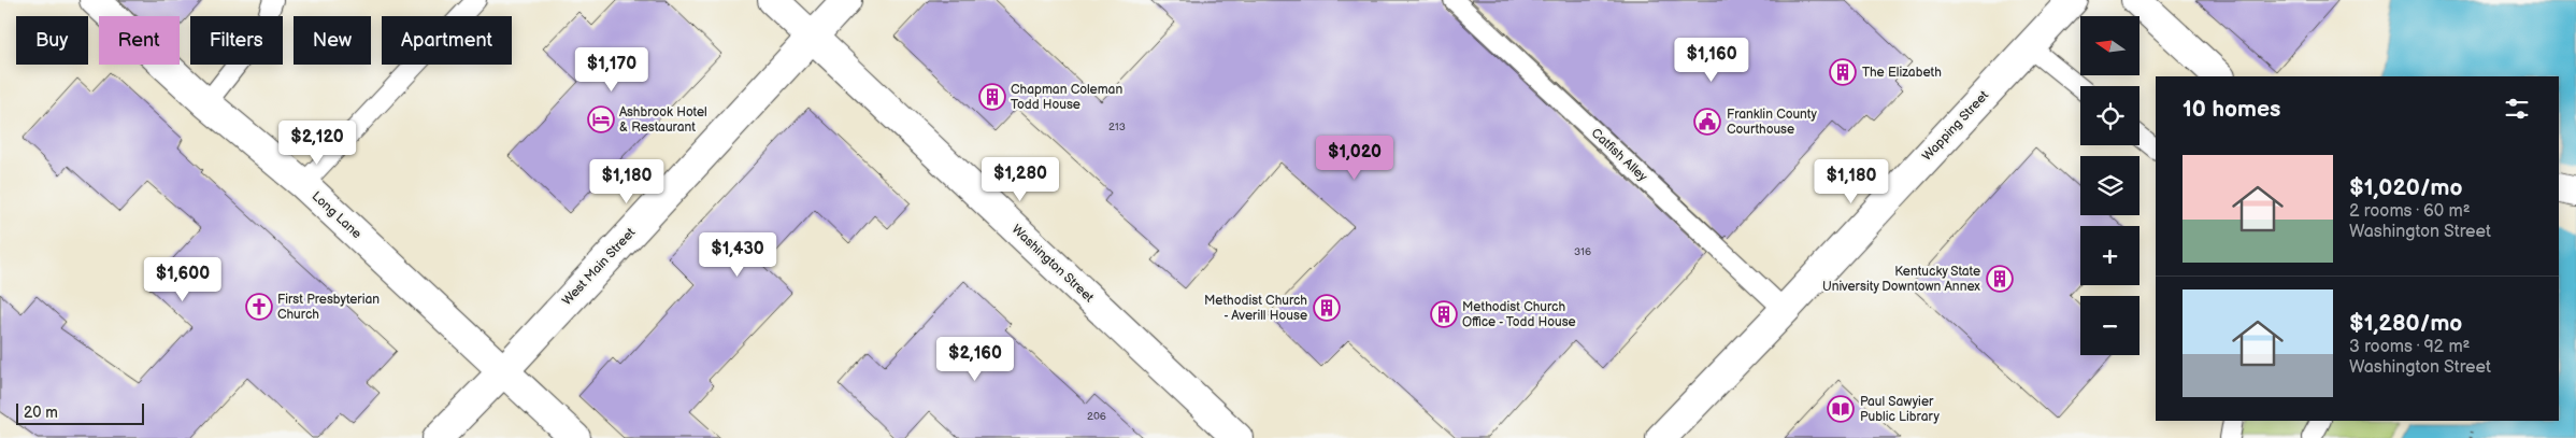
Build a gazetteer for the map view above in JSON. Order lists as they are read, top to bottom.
{
  "streets": {
    "street": [
      "Wapping Street",
      "Long Lane",
      "Washington Street",
      "West Main Street"
    ],
    "lane": ["Catfish Alley"]
  },
  "crossings": [
    ["Wapping Street", "Catfish Alley"],
    ["Long Lane", "West Main Street"],
    ["Washington Street", "West Main Street"]
  ],
  "places": {
    "building": [
      "The Elizabeth",
      "Chapman Coleman Todd House",
      "Kentucky State University Downtown Annex",
      "Methodist Church - Averill House",
      "Methodist Church Office - Todd House"
    ],
    "hotel": ["Ashbrook Hotel & Restaurant"],
    "public building": ["Franklin County Courthouse"],
    "church": ["First Presbyterian Church"],
    "library": ["Paul Sawyier Public Library"]
  },
  "house_numbers": ["213", "316", "206"],
  "scale_bar": "20 m",
  "north": "left",
  "page": {
    "map_buttons": ["+", "−"],
    "chip": [
      "Buy",
      "Rent",
      "Filters",
      "New",
      "Apartment"
    ],
    "price": [
      "$1,160",
      "$1,170",
      "$2,120",
      "$1,020",
      "$1,280",
      "$1,180",
      "$1,180",
      "$1,430",
      "$1,600",
      "$2,160"
    ],
    "heading": "10 homes",
    "list": [
      {
        "name": "$1,020/mo",
        "note": "2 rooms · 60 m² · Washington Street"
      },
      {
        "name": "$1,280/mo",
        "note": "3 rooms · 92 m² · Washington Street"
      }
    ],
    "scale": "20 m"
  }
}
